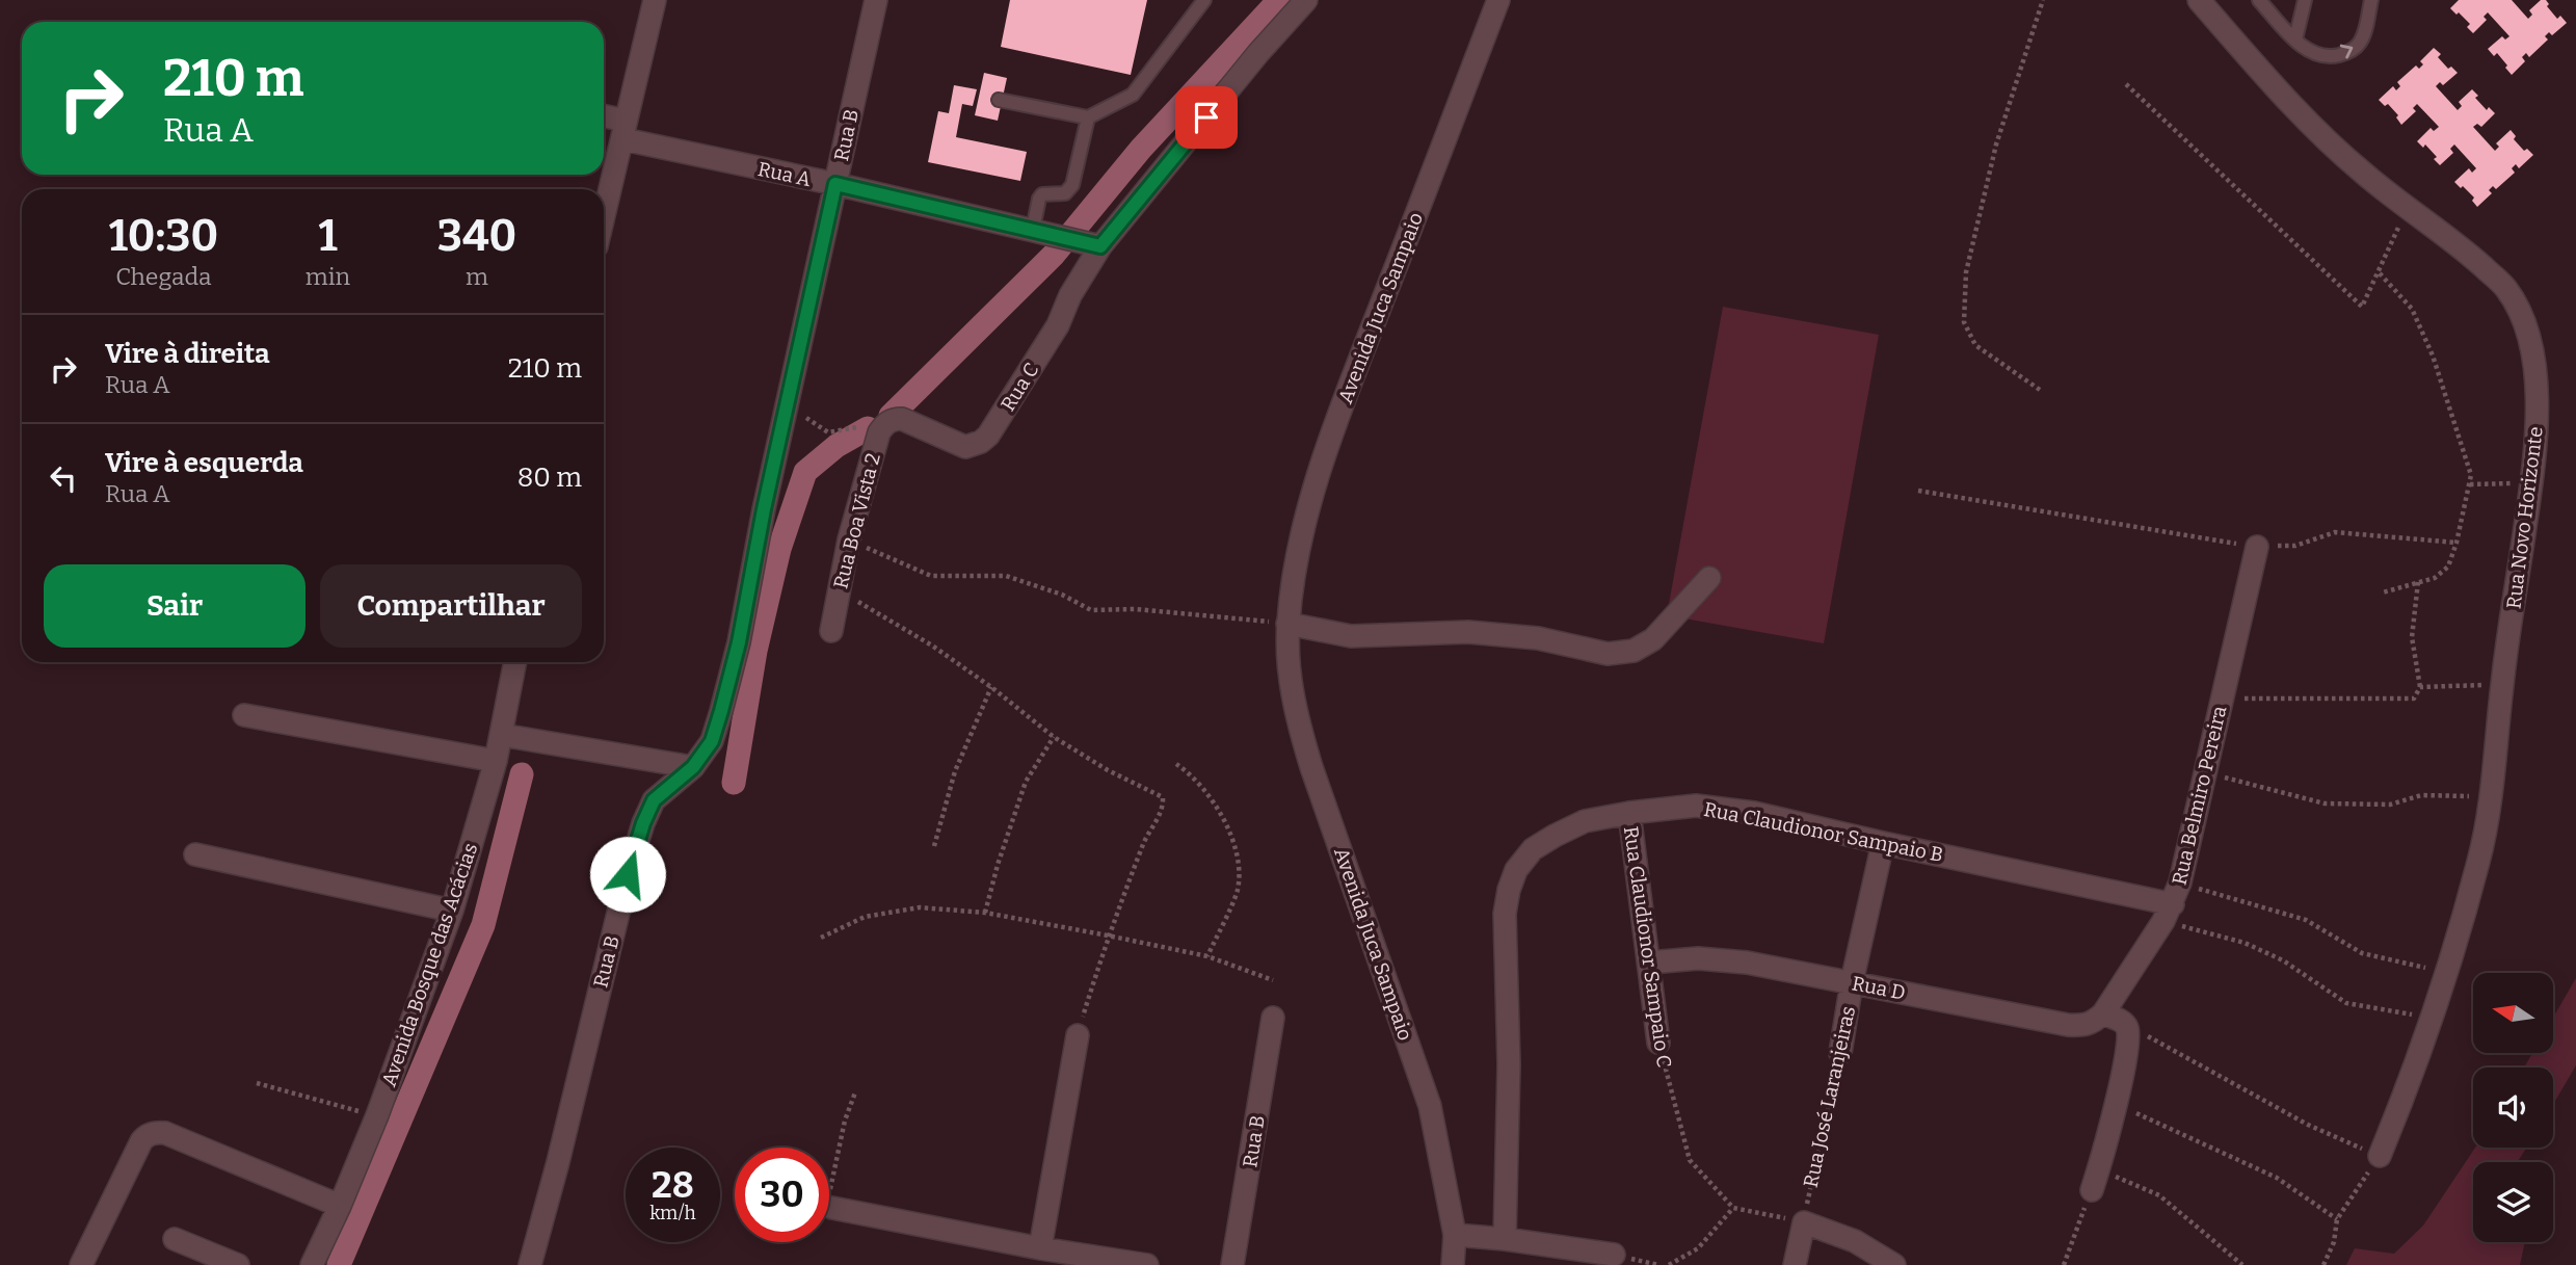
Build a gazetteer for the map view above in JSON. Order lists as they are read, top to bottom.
{
  "streets": {
    "street": [
      "Rua B",
      "Rua A",
      "Avenida Juca Sampaio",
      "Rua C",
      "Rua Novo Horizonte",
      "Rua Boa Vista 2",
      "Rua Belmiro Pereira",
      "Rua Claudionor Sampaio B",
      "Rua Claudionor Sampaio C",
      "Avenida Bosque das Acácias",
      "Rua D",
      "Rua José Laranjeiras"
    ]
  },
  "crossings": [
    ["Rua B", "Rua A"],
    ["Rua A", "Rua C"],
    ["Rua C", "Rua Boa Vista 2"],
    ["Rua Belmiro Pereira", "Rua Claudionor Sampaio B"],
    ["Rua Belmiro Pereira", "Rua D"],
    ["Rua Claudionor Sampaio B", "Rua Claudionor Sampaio C"],
    ["Rua Claudionor Sampaio B", "Rua José Laranjeiras"],
    ["Rua Claudionor Sampaio C", "Rua D"],
    ["Rua D", "Rua José Laranjeiras"]
  ],
  "north": "left",
  "page": {
    "turn": ["210 m", "Rua A"],
    "eta": [
      "10:30",
      "Chegada",
      "1",
      "min",
      "340",
      "m"
    ],
    "list": [
      {
        "name": "Vire à direita",
        "note": "Rua A",
        "value": "210 m"
      },
      {
        "name": "Vire à esquerda",
        "note": "Rua A",
        "value": "80 m"
      }
    ],
    "buttons": ["Sair", "Compartilhar"],
    "speed": "28 km/h",
    "limit": "30"
  }
}
